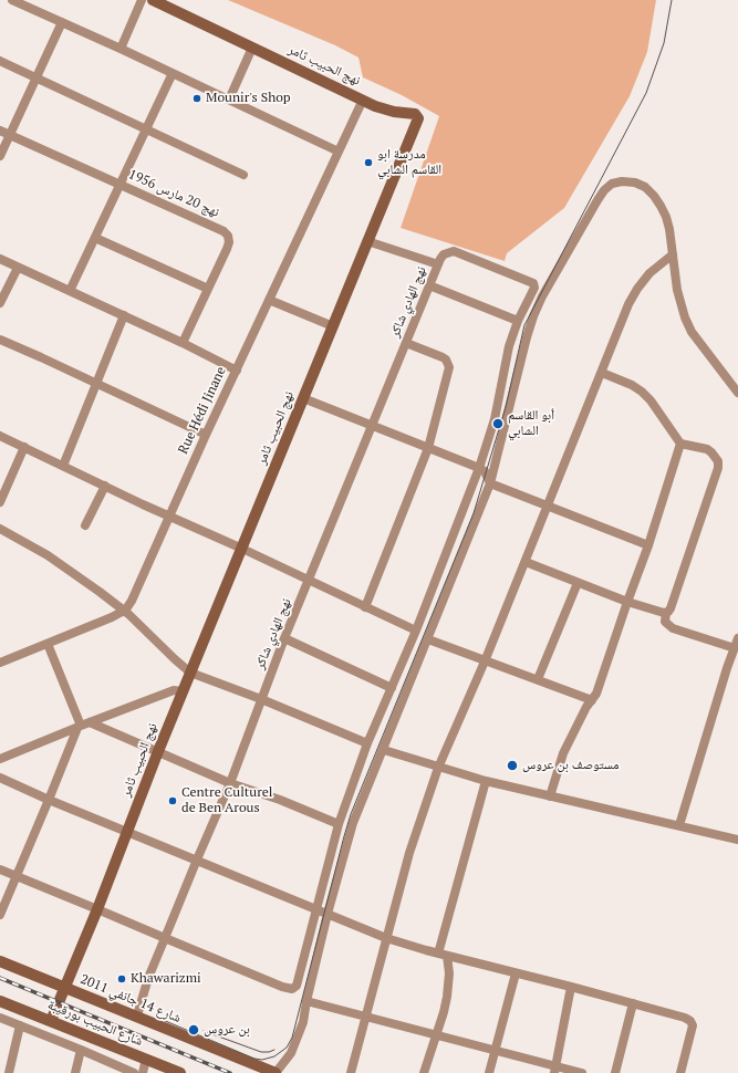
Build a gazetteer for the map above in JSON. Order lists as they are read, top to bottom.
{
  "streets": {
    "street": [
      "نهج الحبيب ثامر",
      "نهج 20 مارس 1956",
      "نهج الهادي شاكر",
      "Rue Hédi Jinane",
      "شارع 14 جانفي 2011",
      "شارع الحبيب بورقيبة"
    ]
  },
  "crossings": [
    ["نهج الحبيب ثامر", "نهج الهادي شاكر"],
    ["نهج الحبيب ثامر", "Rue Hédi Jinane"],
    ["نهج الحبيب ثامر", "شارع 14 جانفي 2011"],
    ["نهج الحبيب ثامر", "شارع الحبيب بورقيبة"],
    ["نهج الهادي شاكر", "شارع 14 جانفي 2011"]
  ],
  "places": [
    "Mounir's Shop",
    "مدرسة ابو القاسم الشابي",
    "أبو القاسم الشابي",
    "مستوصف بن عروس",
    "Centre Culturel de Ben Arous",
    "Khawarizmi",
    "بن عروس"
  ]
}
